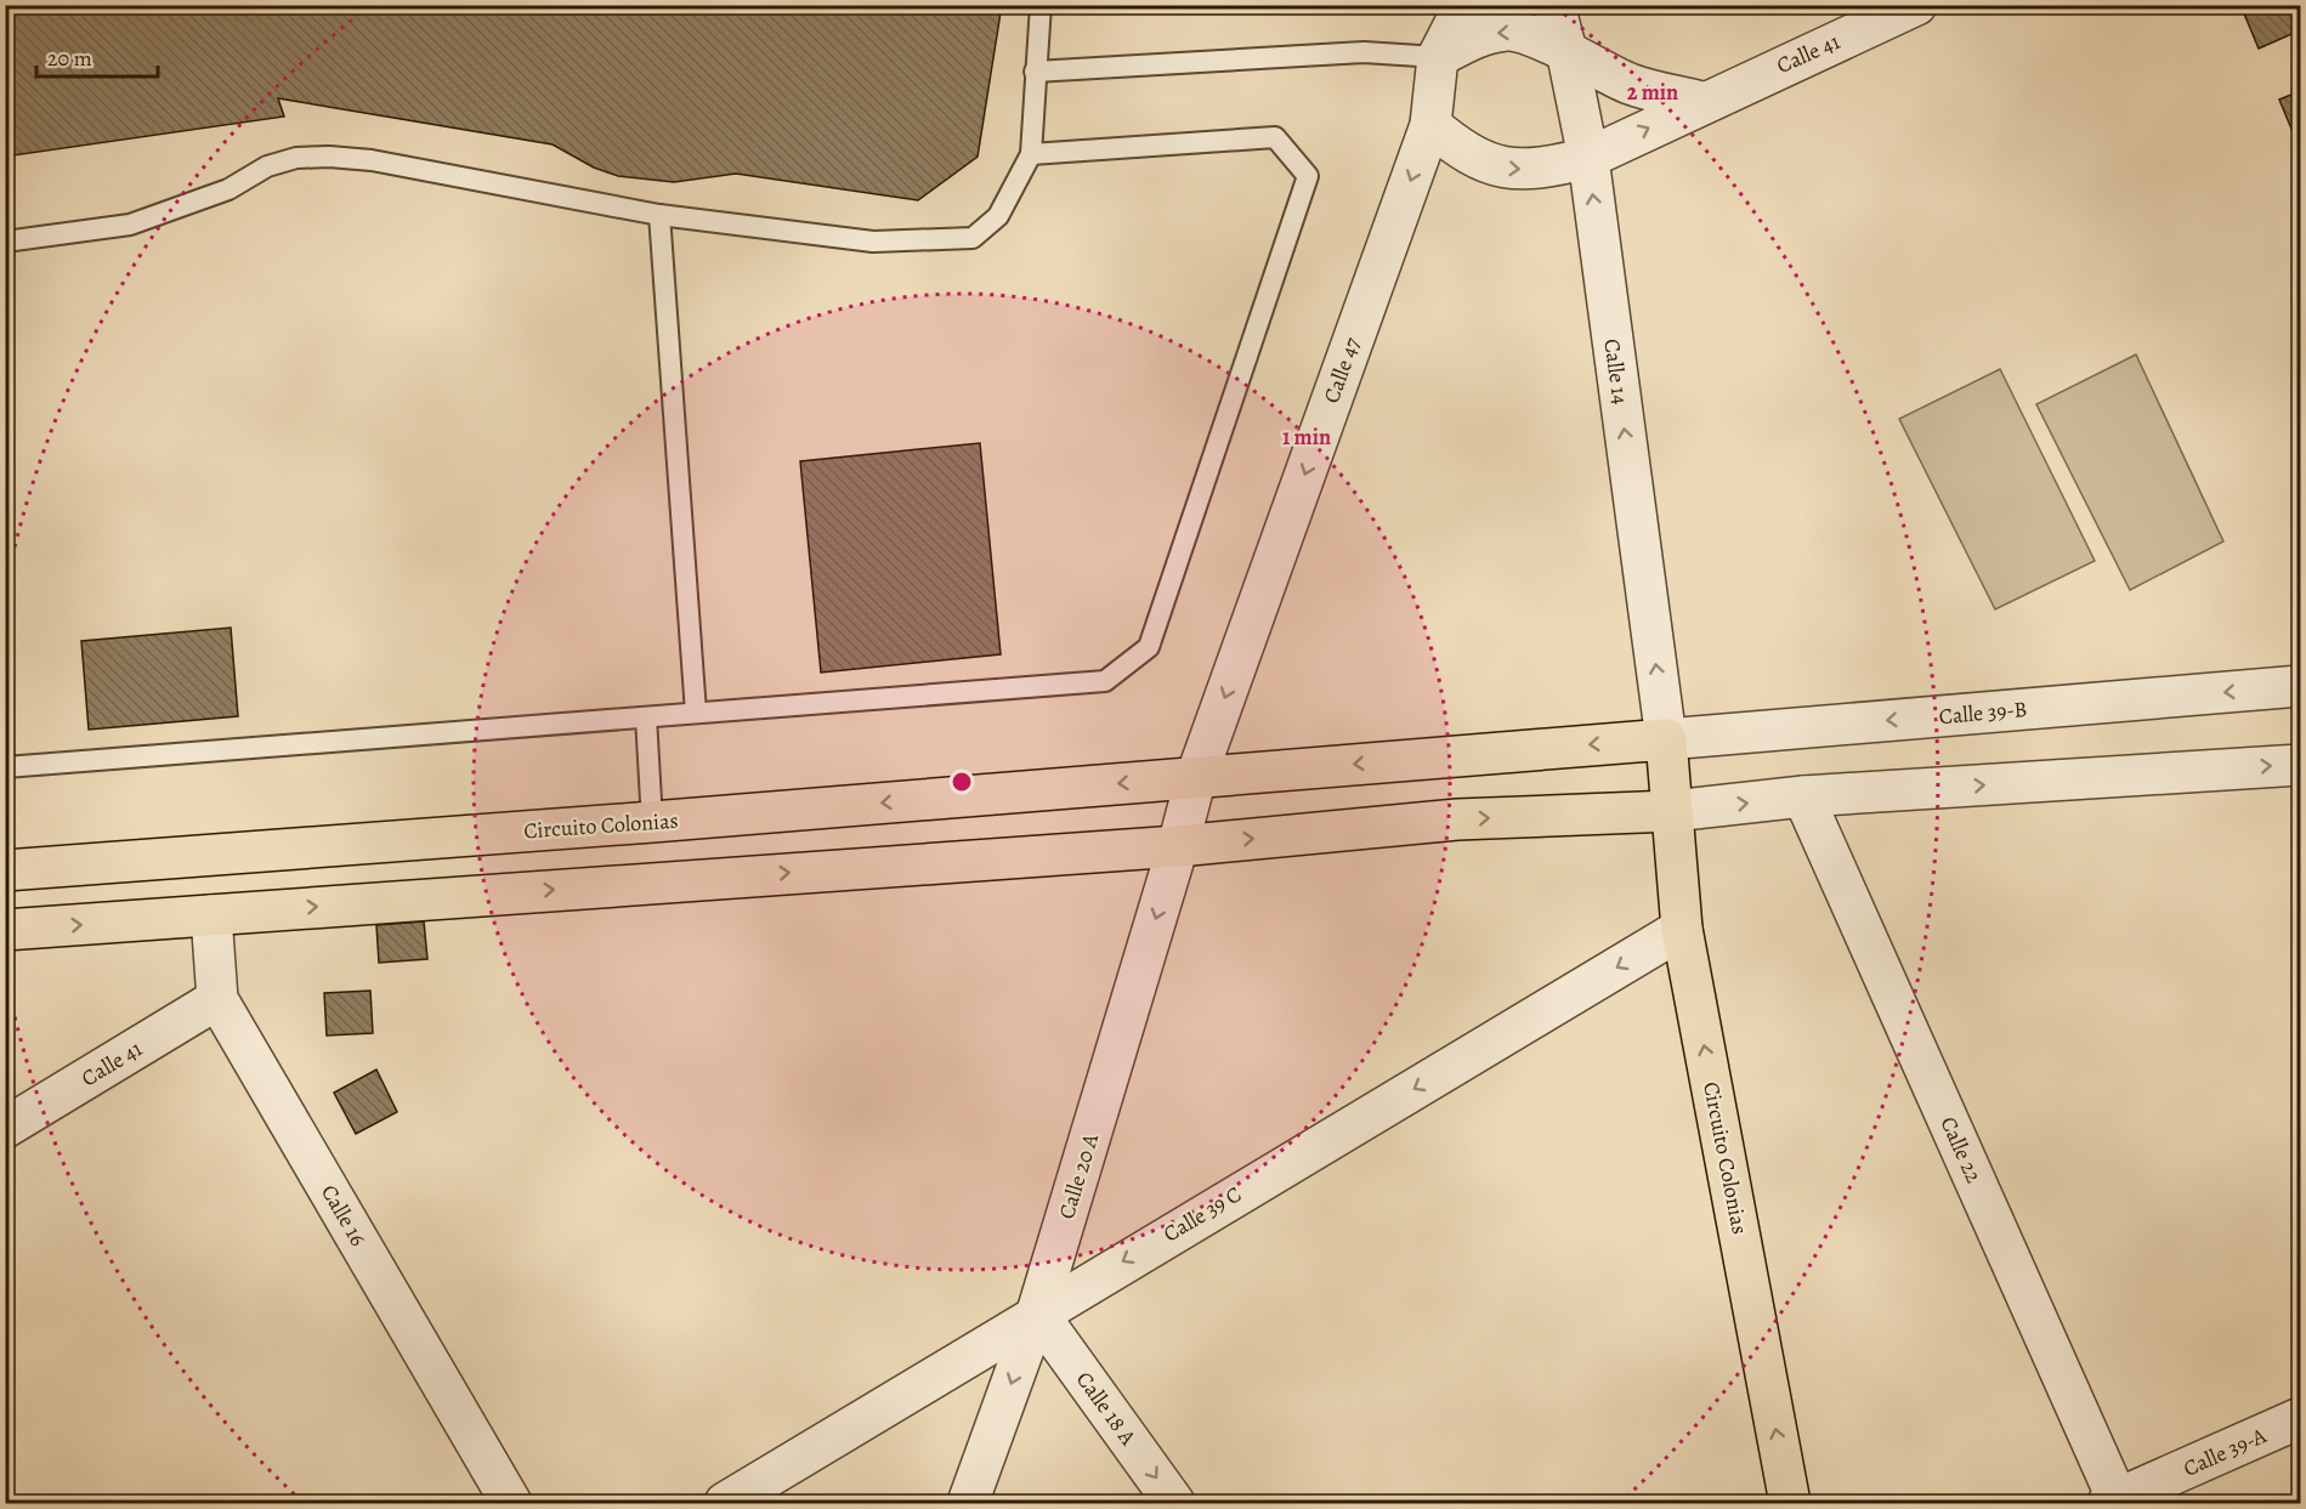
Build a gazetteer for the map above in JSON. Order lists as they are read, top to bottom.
{
  "streets": {
    "main road": ["Circuito Colonias"],
    "street": [
      "Calle 41",
      "Calle 47",
      "Calle 14",
      "Calle 39-B",
      "Calle 22",
      "Calle 20 A",
      "Calle 39 C",
      "Calle 16",
      "Calle 18 A",
      "Calle 39-A"
    ]
  },
  "crossings": [
    ["Calle 41", "Calle 47"],
    ["Calle 41", "Calle 14"],
    ["Calle 41", "Calle 16"],
    ["Calle 47", "Calle 14"],
    ["Calle 47", "Circuito Colonias"],
    ["Calle 14", "Calle 39-B"],
    ["Calle 14", "Circuito Colonias"],
    ["Calle 39-B", "Circuito Colonias"],
    ["Circuito Colonias", "Calle 39 C"],
    ["Calle 22", "Calle 39-A"],
    ["Calle 20 A", "Calle 39 C"],
    ["Calle 20 A", "Calle 18 A"],
    ["Calle 39 C", "Calle 18 A"]
  ],
  "one_way": [
    "Calle 47",
    "Calle 14",
    "Calle 20 A",
    "Calle 39 C",
    "Calle 18 A"
  ],
  "scale_bar": "20 m",
  "rings": ["2 min", "1 min"]
}
